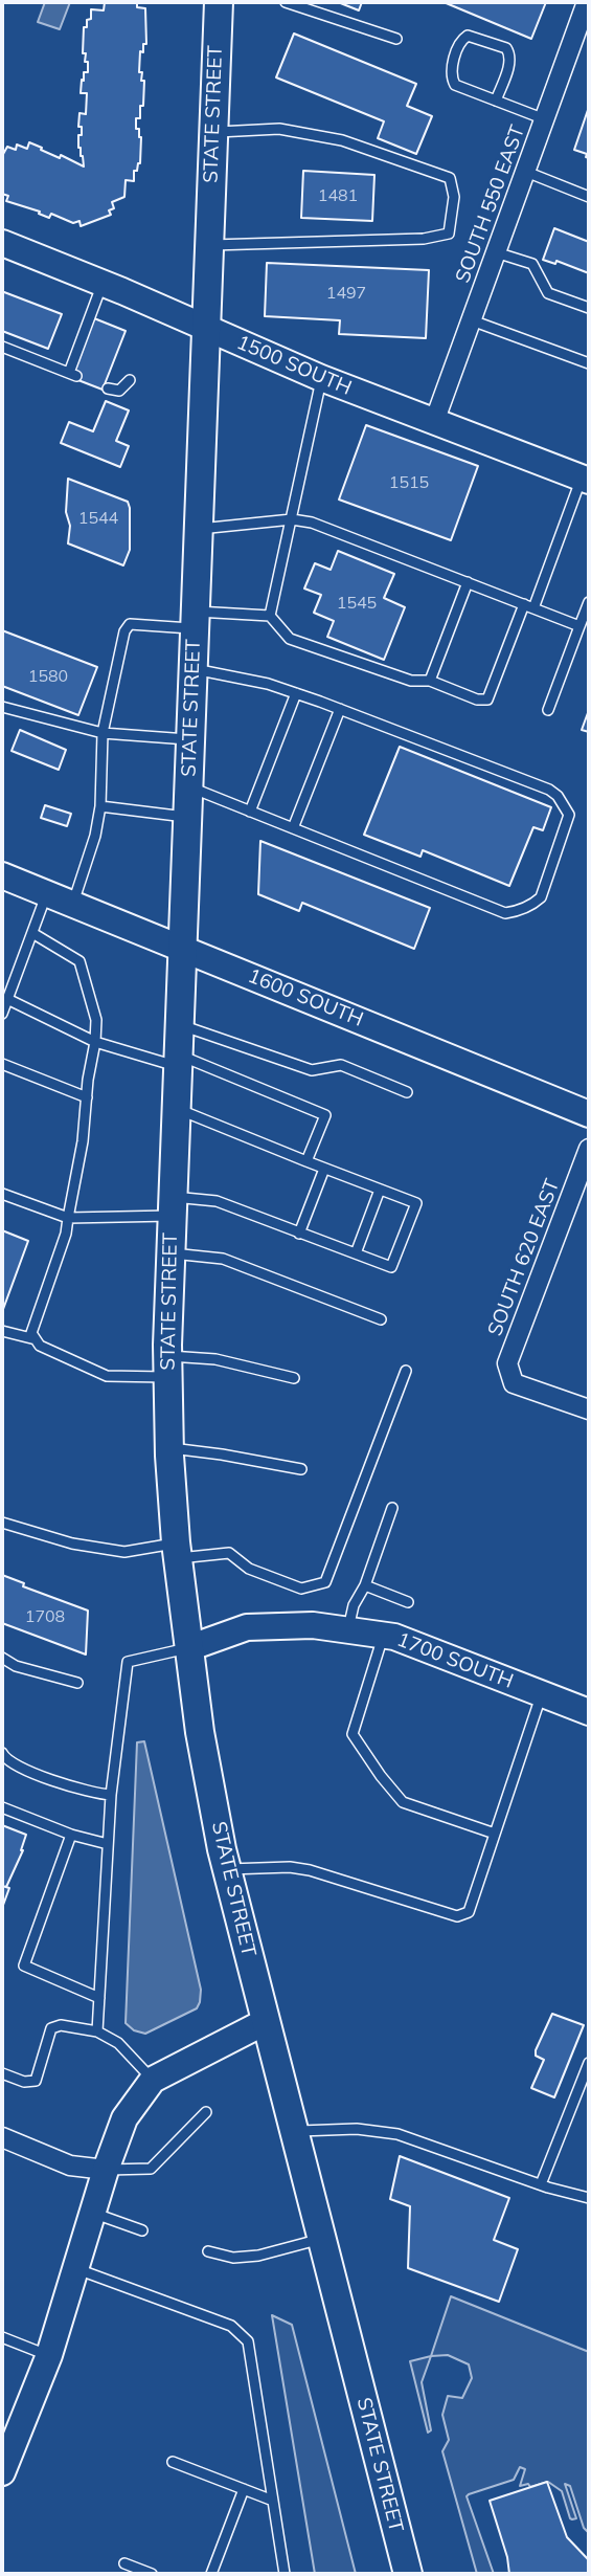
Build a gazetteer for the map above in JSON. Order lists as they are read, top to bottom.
{
  "streets": {
    "main road": ["STATE STREET"],
    "street": [
      "SOUTH 550 EAST",
      "1500 SOUTH",
      "1600 SOUTH",
      "SOUTH 620 EAST",
      "1700 SOUTH"
    ]
  },
  "crossings": [
    ["STATE STREET", "1500 SOUTH"],
    ["STATE STREET", "1600 SOUTH"],
    ["STATE STREET", "1700 SOUTH"],
    ["SOUTH 550 EAST", "1500 SOUTH"]
  ],
  "house_numbers": [
    "1481",
    "1497",
    "1515",
    "1544",
    "1545",
    "1580",
    "1708"
  ]
}
